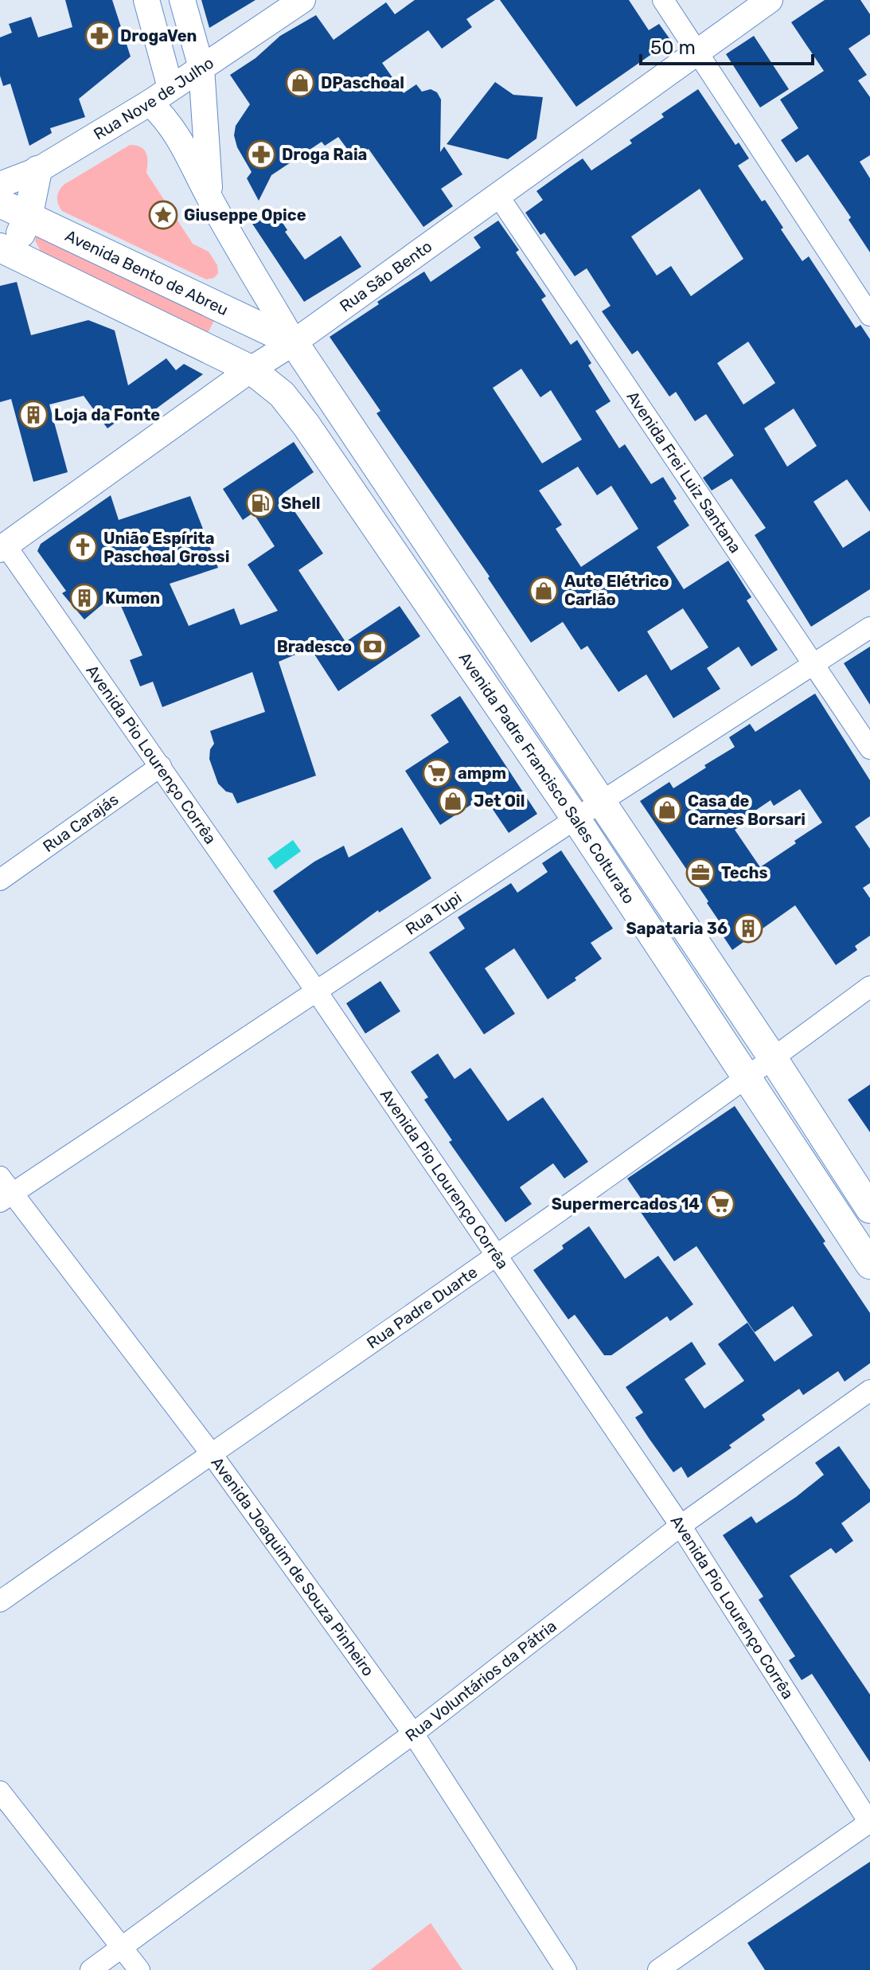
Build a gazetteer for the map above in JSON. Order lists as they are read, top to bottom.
{
  "streets": {
    "main road": ["Avenida Bento de Abreu", "Avenida Padre Francisco Sales Colturato"],
    "street": [
      "Rua Nove de Julho",
      "Rua São Bento",
      "Avenida Frei Luiz Santana",
      "Avenida Pio Lourenço Corrêa",
      "Rua Carajás",
      "Rua Tupi",
      "Rua Padre Duarte",
      "Avenida Joaquim de Souza Pinheiro",
      "Rua Voluntários da Pátria"
    ]
  },
  "crossings": [
    ["Avenida Bento de Abreu", "Rua São Bento"],
    ["Avenida Bento de Abreu", "Avenida Padre Francisco Sales Colturato"],
    ["Rua São Bento", "Avenida Frei Luiz Santana"],
    ["Rua São Bento", "Avenida Pio Lourenço Corrêa"],
    ["Rua São Bento", "Avenida Padre Francisco Sales Colturato"],
    ["Avenida Frei Luiz Santana", "Rua Tupi"],
    ["Avenida Pio Lourenço Corrêa", "Rua Carajás"],
    ["Avenida Pio Lourenço Corrêa", "Rua Tupi"],
    ["Avenida Pio Lourenço Corrêa", "Rua Padre Duarte"],
    ["Avenida Pio Lourenço Corrêa", "Rua Voluntários da Pátria"],
    ["Avenida Padre Francisco Sales Colturato", "Rua Tupi"],
    ["Avenida Padre Francisco Sales Colturato", "Rua Padre Duarte"],
    ["Rua Tupi", "Avenida Joaquim de Souza Pinheiro"],
    ["Rua Padre Duarte", "Avenida Joaquim de Souza Pinheiro"],
    ["Avenida Joaquim de Souza Pinheiro", "Rua Voluntários da Pátria"]
  ],
  "places": {
    "pharmacy": ["DrogaVen", "Droga Raia"],
    "shop": [
      "DPaschoal",
      "Auto Elétrico Carlão",
      "Jet Oil",
      "Casa de Carnes Borsari"
    ],
    "place": ["Giuseppe Opice"],
    "building": ["Loja da Fonte", "Kumon", "Sapataria 36"],
    "fuel station": ["Shell"],
    "church": ["União Espírita Paschoal Grossi"],
    "bank": ["Bradesco"],
    "supermarket": ["ampm", "Supermercados 14"],
    "office": ["Techs"]
  },
  "scale_bar": "50 m"
}
